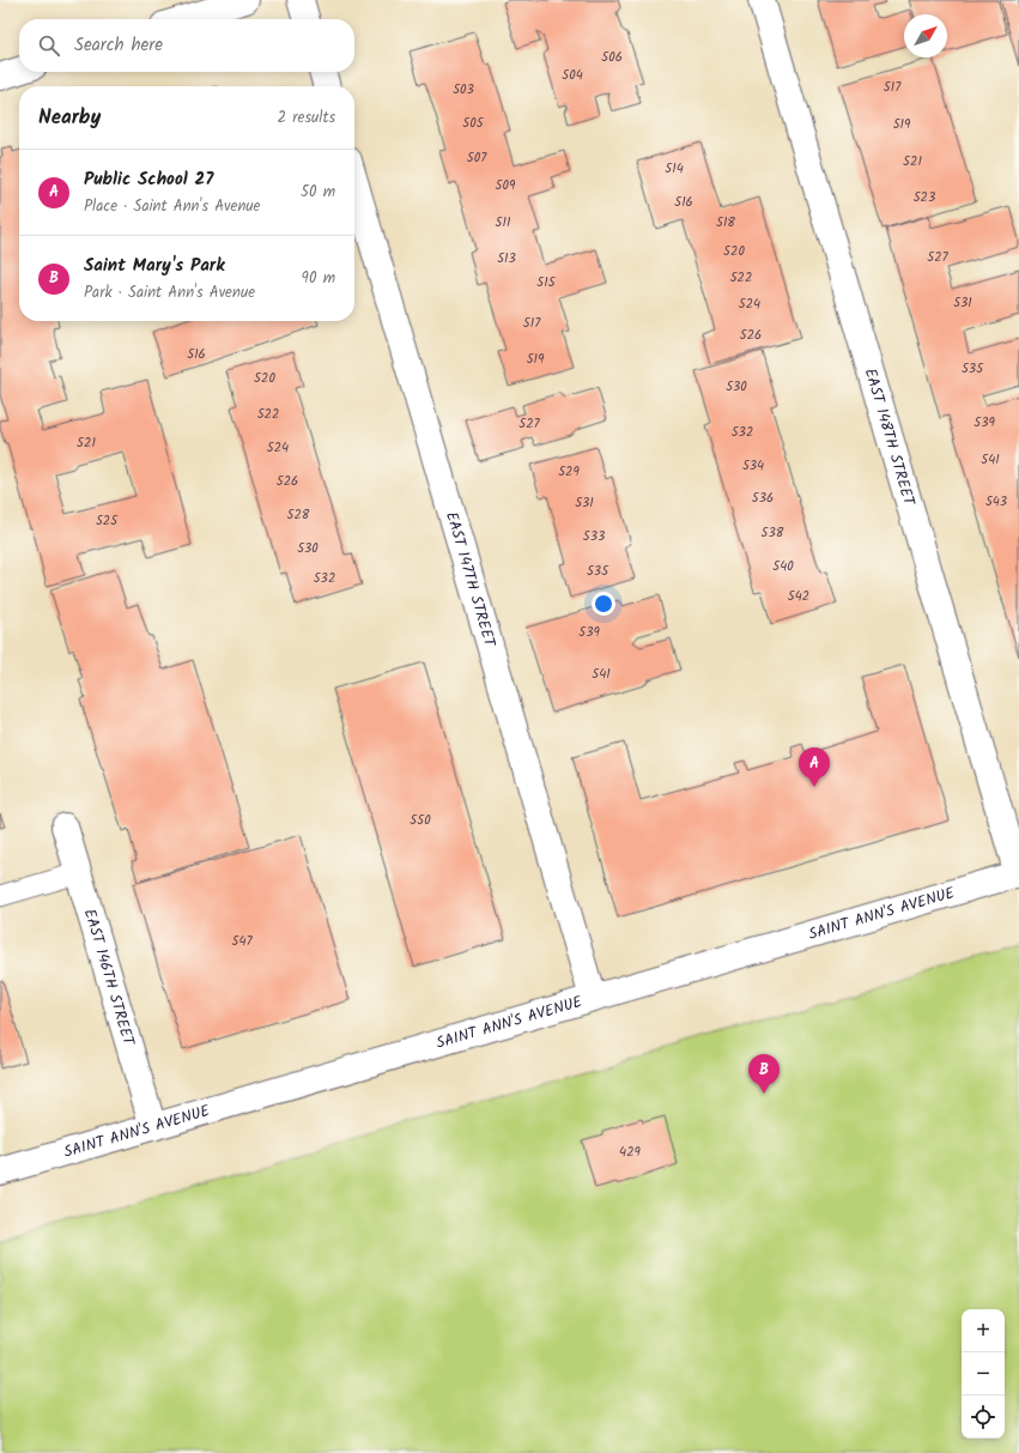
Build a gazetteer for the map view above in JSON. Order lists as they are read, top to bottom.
{
  "streets": {
    "street": [
      "EAST 148TH STREET",
      "EAST 147TH STREET",
      "SAINT ANN'S AVENUE",
      "EAST 146TH STREET"
    ]
  },
  "crossings": [
    ["EAST 148TH STREET", "SAINT ANN'S AVENUE"],
    ["EAST 147TH STREET", "SAINT ANN'S AVENUE"],
    ["SAINT ANN'S AVENUE", "EAST 146TH STREET"]
  ],
  "house_numbers": [
    "506",
    "504",
    "517",
    "503",
    "505",
    "519",
    "507",
    "521",
    "514",
    "509",
    "523",
    "516",
    "511",
    "518",
    "520",
    "527",
    "513",
    "522",
    "515",
    "531",
    "524",
    "517",
    "526",
    "516",
    "519",
    "535",
    "520",
    "530",
    "522",
    "539",
    "527",
    "532",
    "521",
    "524",
    "541",
    "534",
    "529",
    "526",
    "536",
    "543",
    "531",
    "528",
    "525",
    "538",
    "533",
    "530",
    "540",
    "535",
    "532",
    "542",
    "539",
    "541",
    "550",
    "547",
    "429"
  ],
  "north": "top right",
  "page": {
    "search": "Search here",
    "heading": ["Nearby", "2 results"],
    "list": [
      {
        "mark": "A",
        "name": "Public School 27",
        "note": "Place · Saint Ann's Avenue",
        "value": "50 m"
      },
      {
        "mark": "B",
        "name": "Saint Mary's Park",
        "note": "Park · Saint Ann's Avenue",
        "value": "90 m"
      }
    ],
    "pins": ["A", "B"],
    "map_buttons": ["+", "−"]
  }
}
